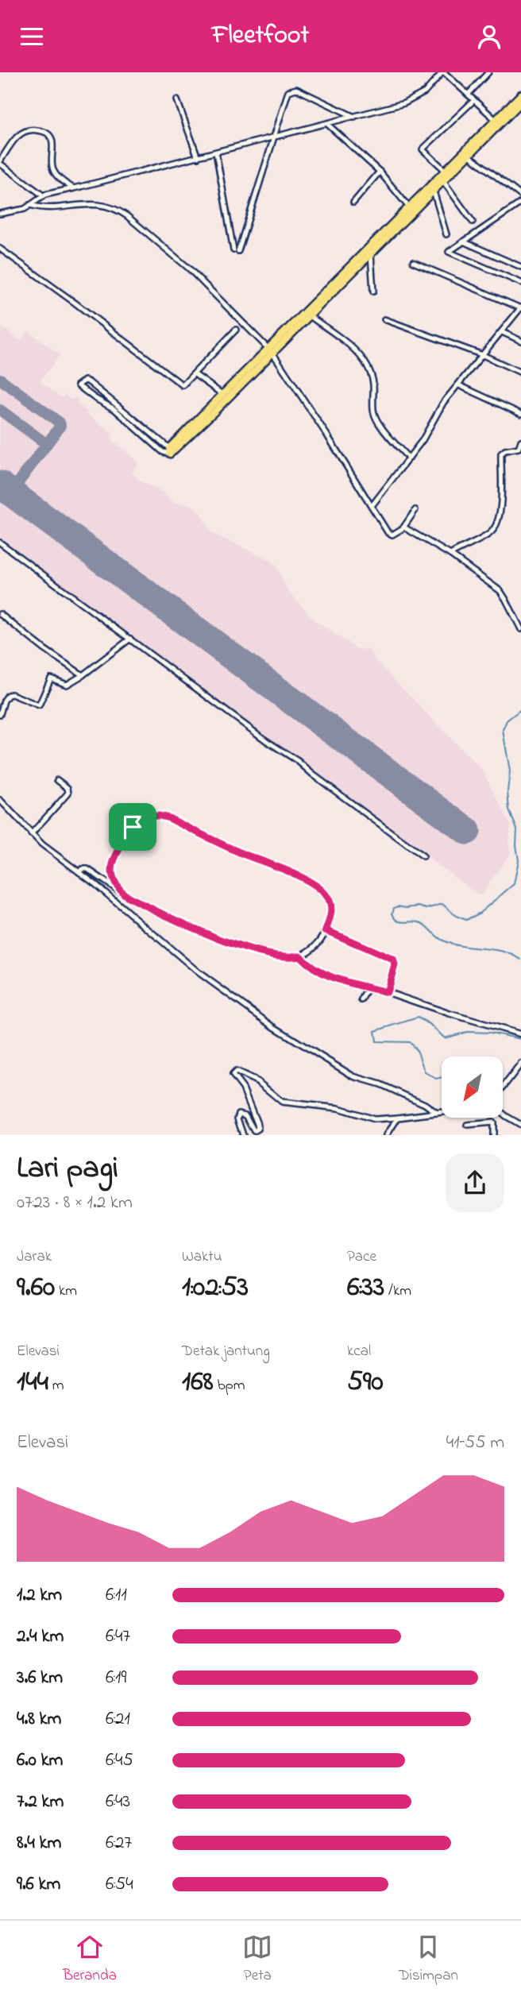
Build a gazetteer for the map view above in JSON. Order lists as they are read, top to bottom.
{
  "north": "bottom left",
  "page": {
    "header": "Fleetfoot",
    "heading": ["Lari pagi", "07:23 · 8 × 1.2 km"],
    "stats": [
      ["Jarak", "9.60 km"],
      ["Waktu", "1:02:53"],
      ["Pace", "6:33 /km"],
      ["Elevasi", "144 m"],
      ["Detak jantung", "168 bpm"],
      ["kcal", "590"]
    ],
    "chart": ["Elevasi", "41–55 m"],
    "list": [
      {
        "name": "1.2 km",
        "note": "6:11"
      },
      {
        "name": "2.4 km",
        "note": "6:47"
      },
      {
        "name": "3.6 km",
        "note": "6:19"
      },
      {
        "name": "4.8 km",
        "note": "6:21"
      },
      {
        "name": "6.0 km",
        "note": "6:45"
      },
      {
        "name": "7.2 km",
        "note": "6:43"
      },
      {
        "name": "8.4 km",
        "note": "6:27"
      },
      {
        "name": "9.6 km",
        "note": "6:54"
      }
    ],
    "tabs": ["Beranda", "Peta", "Disimpan"]
  }
}
